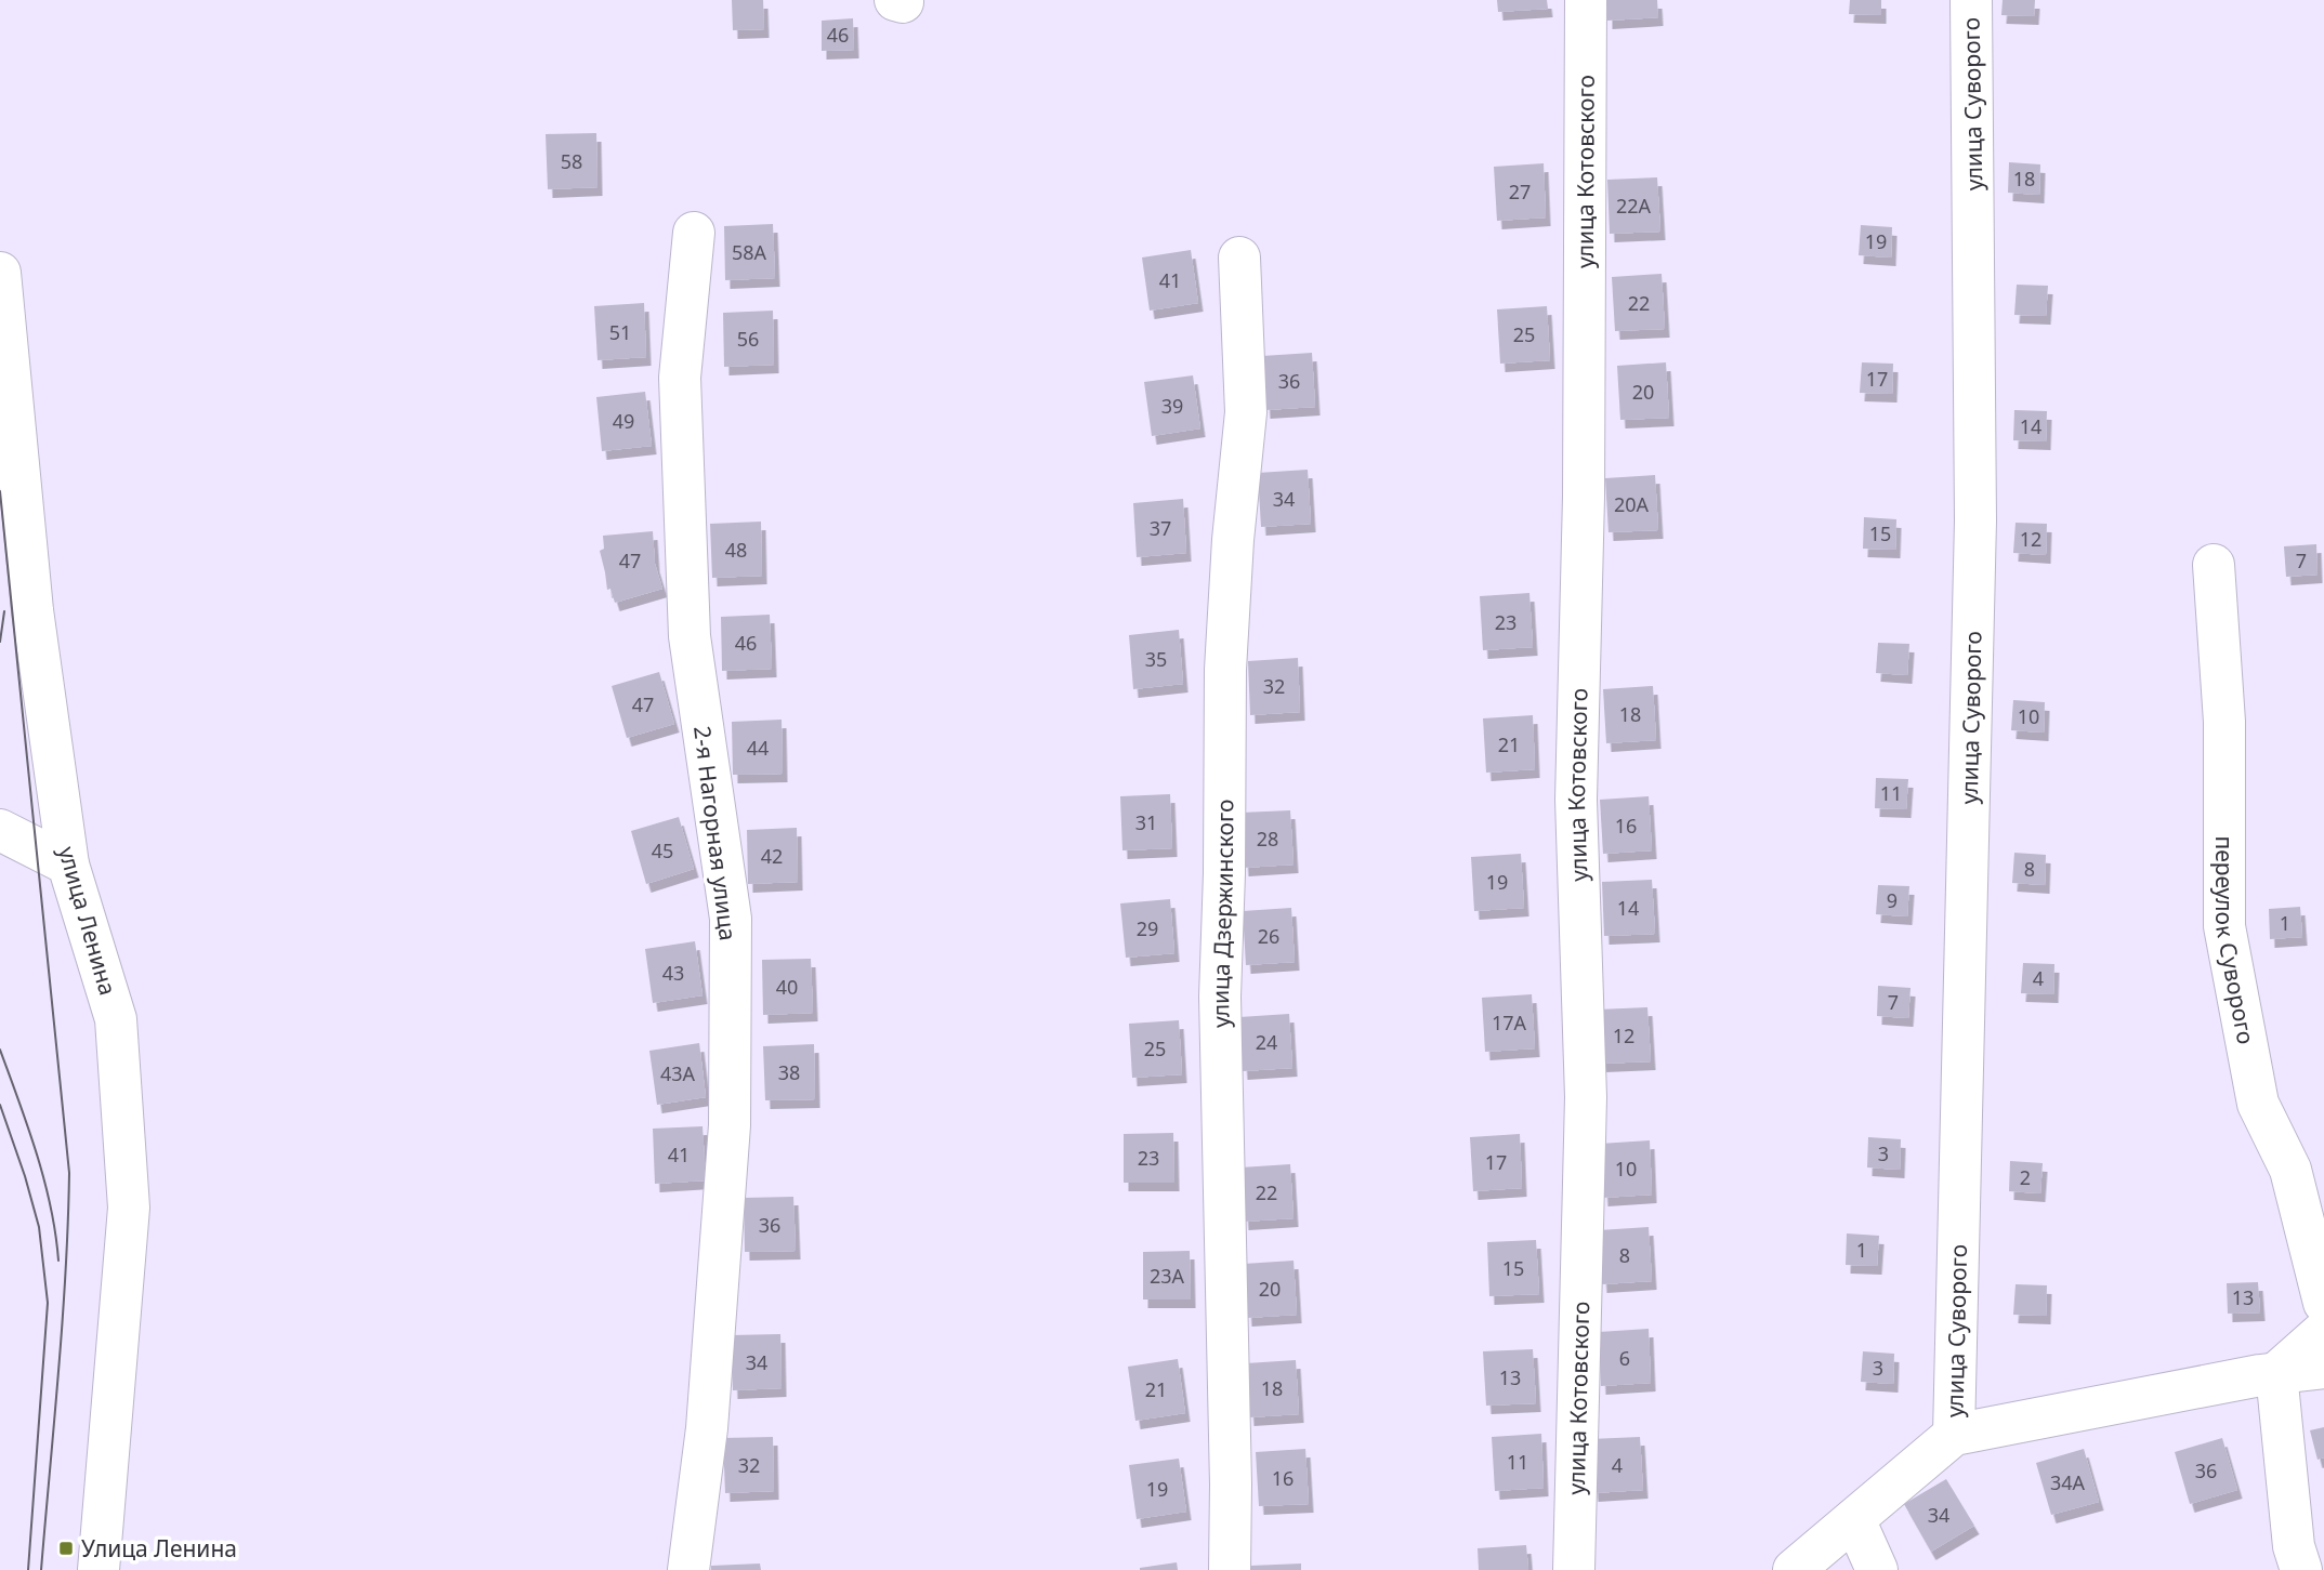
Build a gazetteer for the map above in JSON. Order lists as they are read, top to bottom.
{
  "streets": {
    "street": [
      "улица Суворого",
      "улица Котовского",
      "2-я Нагорная улица",
      "улица Дзержинского",
      "улица Ленина",
      "переулок Суворого"
    ]
  },
  "places": {
    "transit": ["Улица Ленина"]
  },
  "house_numbers": [
    "46",
    "58",
    "18",
    "27",
    "22А",
    "19",
    "58А",
    "41",
    "22",
    "51",
    "25",
    "56",
    "17",
    "36",
    "20",
    "39",
    "49",
    "14",
    "34",
    "20А",
    "37",
    "15",
    "12",
    "48",
    "47",
    "7",
    "23",
    "46",
    "35",
    "32",
    "47",
    "18",
    "10",
    "21",
    "44",
    "11",
    "31",
    "16",
    "28",
    "45",
    "42",
    "8",
    "19",
    "9",
    "14",
    "1",
    "29",
    "26",
    "43",
    "4",
    "40",
    "7",
    "17А",
    "12",
    "24",
    "25",
    "38",
    "43А",
    "3",
    "41",
    "23",
    "17",
    "10",
    "2",
    "22",
    "36",
    "1",
    "8",
    "15",
    "23А",
    "20",
    "13",
    "6",
    "34",
    "3",
    "13",
    "18",
    "21",
    "11",
    "32",
    "4",
    "36",
    "16",
    "34А",
    "19",
    "34"
  ]
}
